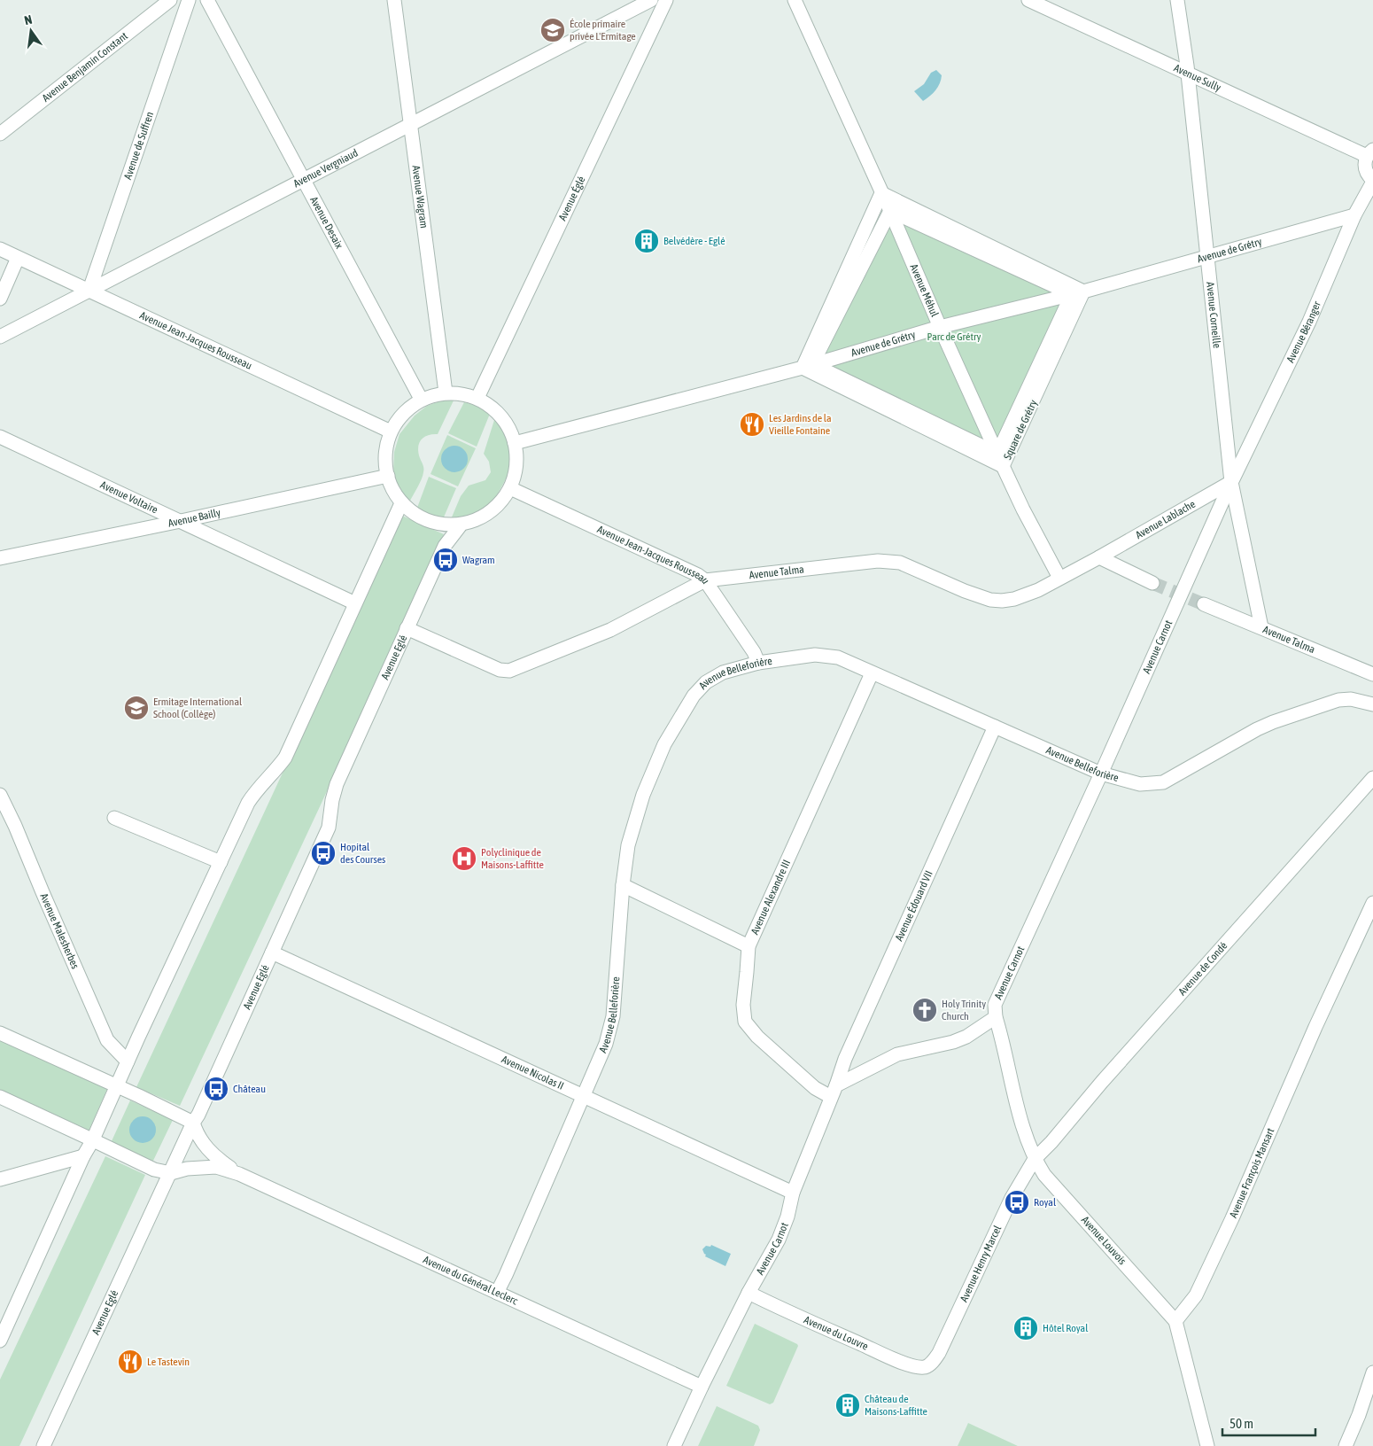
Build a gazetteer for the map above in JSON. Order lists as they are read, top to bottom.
{
  "streets": {
    "street": [
      "Avenue Benjamin Constant",
      "Avenue Sully",
      "Avenue de Suffren",
      "Avenue Vergniaud",
      "Avenue Wagram",
      "Avenue Églé",
      "Avenue Desaix",
      "Avenue de Grétry",
      "Avenue Méhul",
      "Avenue Corneille",
      "Avenue Béranger",
      "Avenue Jean-Jacques Rousseau",
      "Square de Grétry",
      "Avenue Voltaire",
      "Avenue Bailly",
      "Avenue Lablache",
      "Avenue Talma",
      "Avenue Carnot",
      "Avenue Eglé",
      "Avenue Belleforière",
      "Avenue Alexandre III",
      "Avenue Édouard VII",
      "Avenue Malesherbes",
      "Avenue de Condé",
      "Avenue Nicolas II",
      "Avenue François Mansart",
      "Avenue Louvois",
      "Avenue Henry Marcel",
      "Avenue du Général Leclerc",
      "Avenue du Louvre"
    ]
  },
  "crossings": [
    ["Avenue Sully", "Avenue Corneille"],
    ["Avenue de Suffren", "Avenue Vergniaud"],
    ["Avenue de Suffren", "Avenue Jean-Jacques Rousseau"],
    ["Avenue Vergniaud", "Avenue Wagram"],
    ["Avenue Vergniaud", "Avenue Desaix"],
    ["Avenue Vergniaud", "Avenue Jean-Jacques Rousseau"],
    ["Avenue Wagram", "Avenue Églé"],
    ["Avenue Wagram", "Avenue Desaix"],
    ["Avenue Wagram", "Avenue de Grétry"],
    ["Avenue Wagram", "Avenue Jean-Jacques Rousseau"],
    ["Avenue Wagram", "Avenue Bailly"],
    ["Avenue Wagram", "Avenue Eglé"],
    ["Avenue Églé", "Avenue Desaix"],
    ["Avenue Églé", "Avenue de Grétry"],
    ["Avenue Églé", "Avenue Jean-Jacques Rousseau"],
    ["Avenue Églé", "Avenue Bailly"],
    ["Avenue Églé", "Avenue Eglé"],
    ["Avenue Desaix", "Avenue de Grétry"],
    ["Avenue Desaix", "Avenue Jean-Jacques Rousseau"],
    ["Avenue Desaix", "Avenue Bailly"],
    ["Avenue Desaix", "Avenue Eglé"],
    ["Avenue de Grétry", "Avenue Méhul"],
    ["Avenue de Grétry", "Avenue Corneille"],
    ["Avenue de Grétry", "Avenue Béranger"],
    ["Avenue de Grétry", "Avenue Jean-Jacques Rousseau"],
    ["Avenue de Grétry", "Square de Grétry"],
    ["Avenue de Grétry", "Avenue Bailly"],
    ["Avenue de Grétry", "Avenue Eglé"],
    ["Avenue Méhul", "Square de Grétry"],
    ["Avenue Méhul", "Avenue Talma"],
    ["Avenue Corneille", "Avenue Béranger"],
    ["Avenue Corneille", "Avenue Lablache"],
    ["Avenue Corneille", "Avenue Talma"],
    ["Avenue Corneille", "Avenue Carnot"],
    ["Avenue Béranger", "Avenue Lablache"],
    ["Avenue Béranger", "Avenue Carnot"],
    ["Avenue Jean-Jacques Rousseau", "Avenue Bailly"],
    ["Avenue Jean-Jacques Rousseau", "Avenue Talma"],
    ["Avenue Jean-Jacques Rousseau", "Avenue Eglé"],
    ["Avenue Jean-Jacques Rousseau", "Avenue Belleforière"],
    ["Avenue Voltaire", "Avenue Bailly"],
    ["Avenue Bailly", "Avenue Eglé"],
    ["Avenue Lablache", "Avenue Talma"],
    ["Avenue Lablache", "Avenue Carnot"],
    ["Avenue Talma", "Avenue Eglé"],
    ["Avenue Carnot", "Avenue Belleforière"],
    ["Avenue Carnot", "Avenue Alexandre III"],
    ["Avenue Carnot", "Avenue Édouard VII"],
    ["Avenue Carnot", "Avenue Nicolas II"],
    ["Avenue Carnot", "Avenue Louvois"],
    ["Avenue Carnot", "Avenue du Général Leclerc"],
    ["Avenue Carnot", "Avenue du Louvre"],
    ["Avenue Eglé", "Avenue Nicolas II"],
    ["Avenue Eglé", "Avenue du Général Leclerc"],
    ["Avenue Belleforière", "Avenue Alexandre III"],
    ["Avenue Belleforière", "Avenue Édouard VII"],
    ["Avenue Belleforière", "Avenue Nicolas II"],
    ["Avenue Belleforière", "Avenue du Général Leclerc"],
    ["Avenue Alexandre III", "Avenue Édouard VII"],
    ["Avenue de Condé", "Avenue Louvois"],
    ["Avenue de Condé", "Avenue Henry Marcel"],
    ["Avenue François Mansart", "Avenue Louvois"],
    ["Avenue Louvois", "Avenue Henry Marcel"],
    ["Avenue Henry Marcel", "Avenue du Louvre"]
  ],
  "parks": ["Parc de Grétry"],
  "places": {
    "school or university": ["École primaire privée L'Ermitage", "Ermitage International School (Collège)"],
    "building": ["Belvédère - Eglé", "Hôtel Royal", "Château de Maisons-Laffitte"],
    "restaurant": ["Les Jardins de la Vieille Fontaine", "Le Tastevin"],
    "bus stop": [
      "Wagram",
      "Hopital des Courses",
      "Château",
      "Royal"
    ],
    "hospital": ["Polyclinique de Maisons-Laffitte"],
    "church": ["Holy Trinity Church"]
  },
  "scale_bar": "50 m",
  "north": "top"
}
